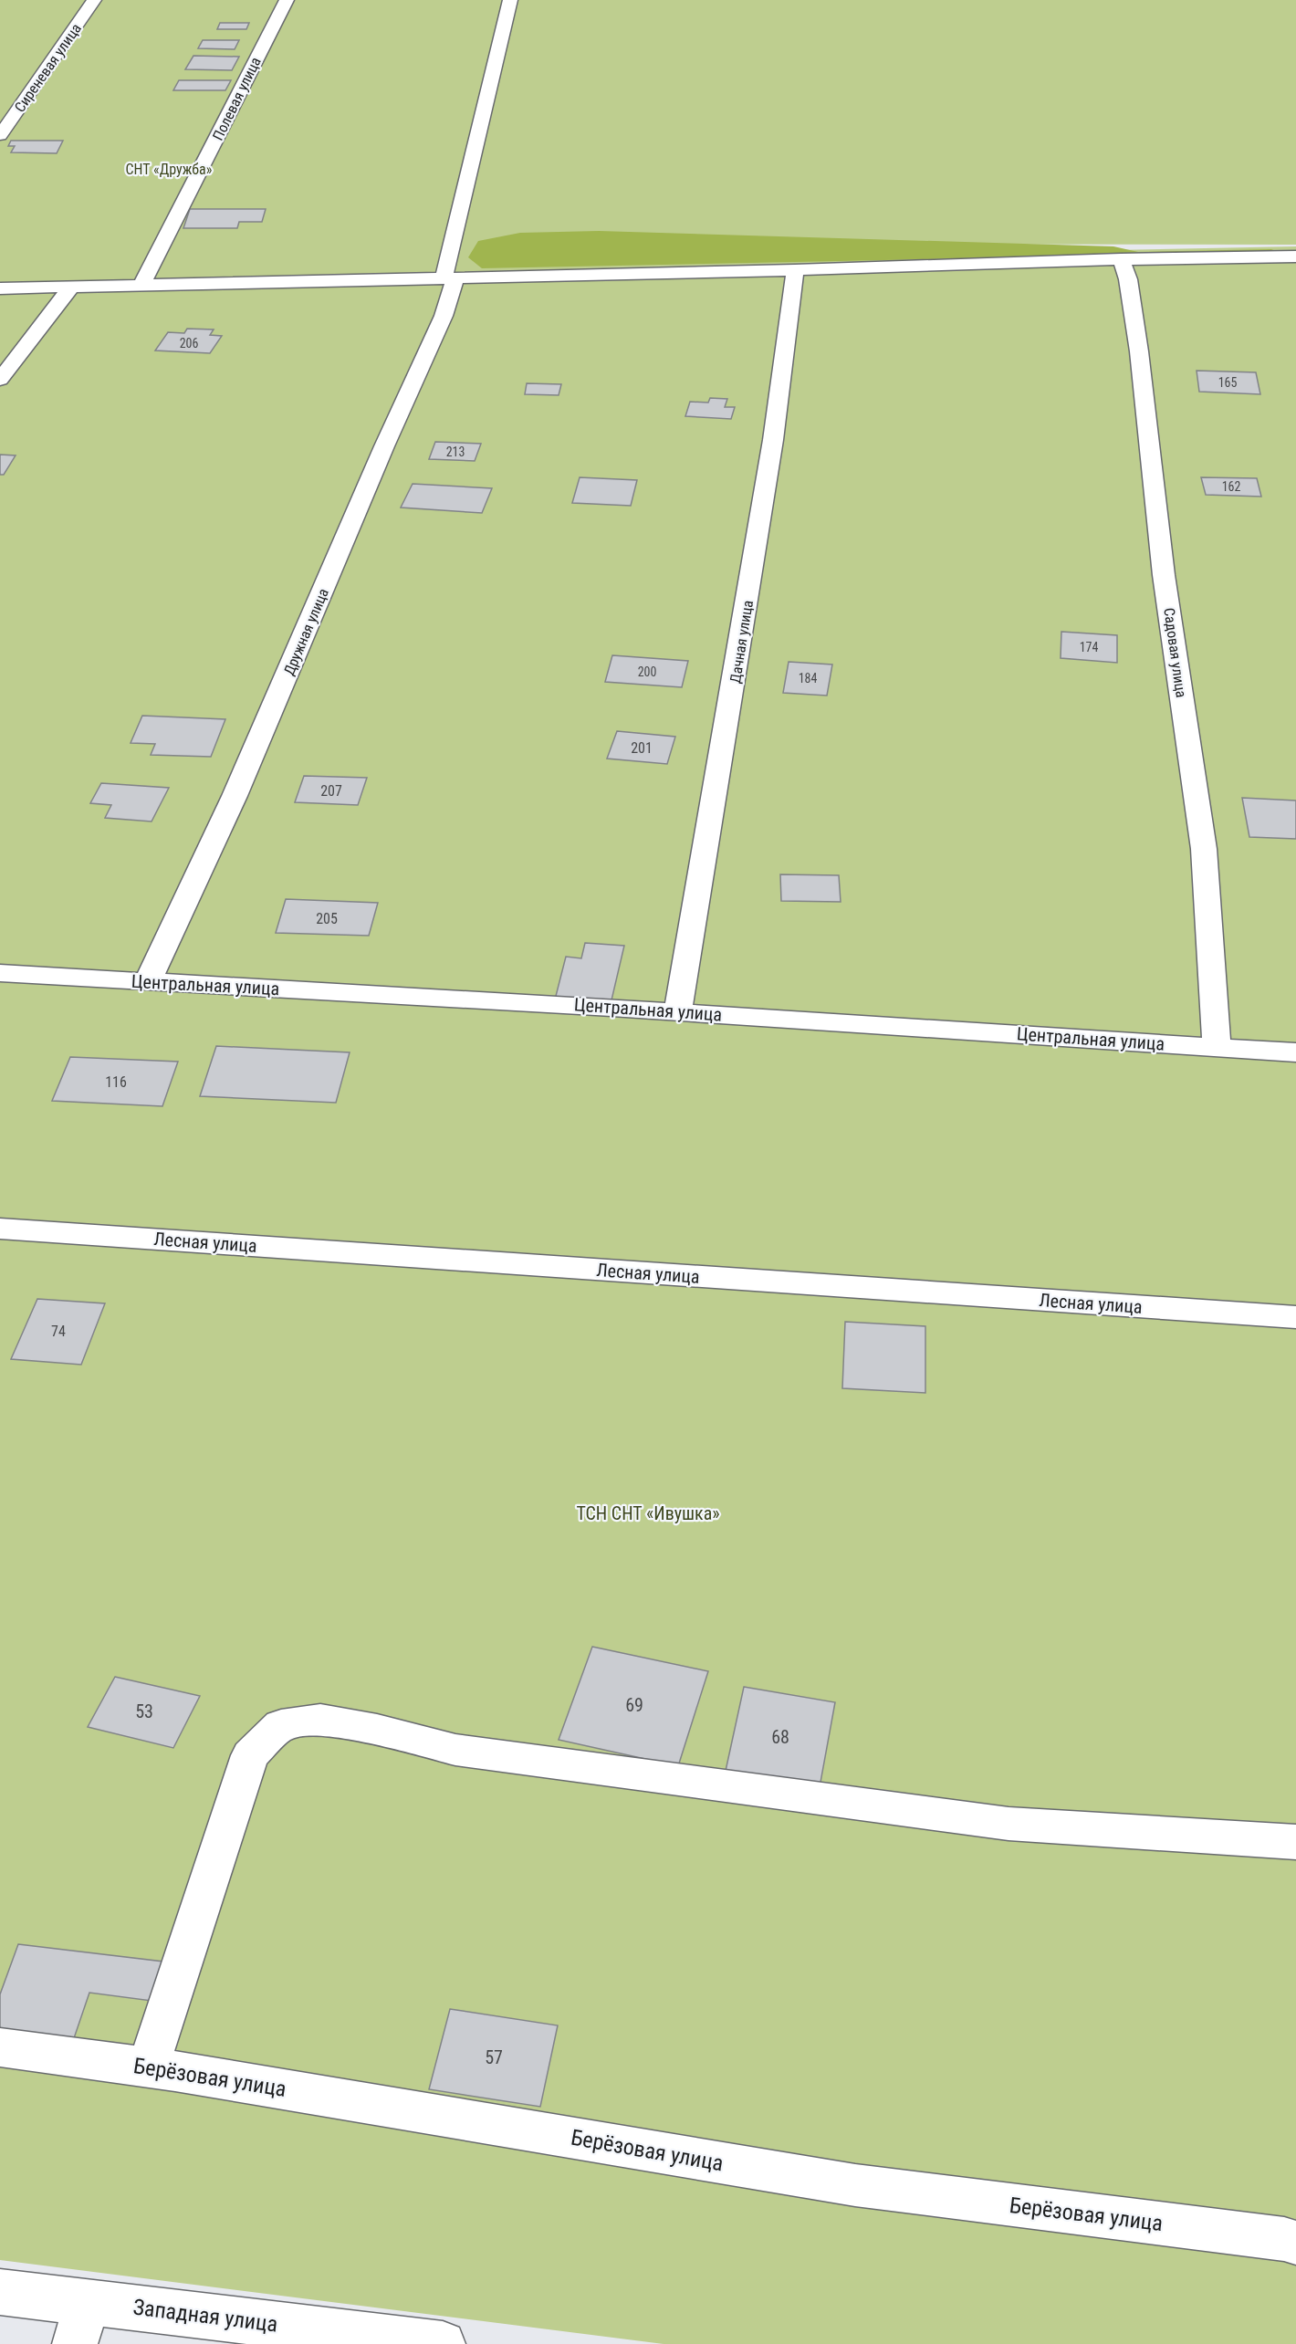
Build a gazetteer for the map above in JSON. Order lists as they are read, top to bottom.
{
  "streets": {
    "street": [
      "Сиреневая улица",
      "Полевая улица",
      "Дружная улица",
      "Дачная улица",
      "Садовая улица",
      "Центральная улица",
      "Лесная улица",
      "Берёзовая улица",
      "Западная улица"
    ]
  },
  "crossings": [
    ["Дружная улица", "Центральная улица"],
    ["Дачная улица", "Центральная улица"],
    ["Садовая улица", "Центральная улица"]
  ],
  "parks": ["СНТ «Дружба»", "ТСН СНТ «Ивушка»"],
  "house_numbers": [
    "206",
    "165",
    "213",
    "162",
    "174",
    "200",
    "184",
    "201",
    "207",
    "205",
    "116",
    "74",
    "69",
    "53",
    "68",
    "57"
  ]
}
